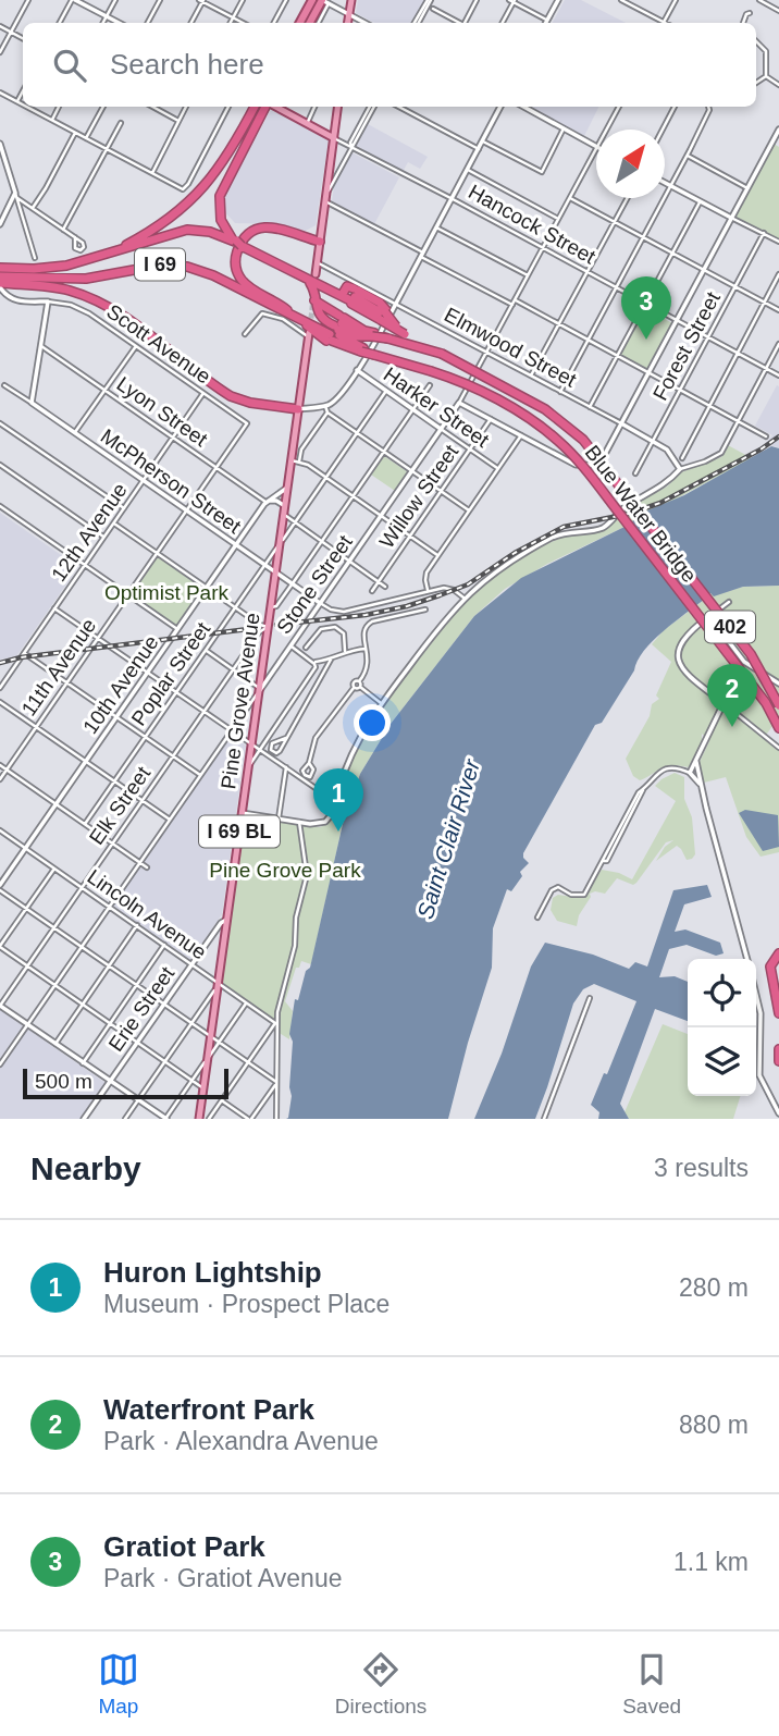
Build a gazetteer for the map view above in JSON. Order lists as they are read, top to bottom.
{
  "streets": {
    "highway": ["I 69", "Blue Water Bridge", "402"],
    "main road": ["Hancock Street", "Pine Grove Avenue", "I 69 BL"],
    "street": [
      "Scott Avenue",
      "Forest Street",
      "Elmwood Street",
      "Harker Street",
      "Lyon Street",
      "McPherson Street",
      "Willow Street",
      "12th Avenue",
      "Stone Street",
      "11th Avenue",
      "Poplar Street",
      "10th Avenue",
      "Elk Street",
      "Lincoln Avenue",
      "Erie Street"
    ]
  },
  "crossings": [
    ["Hancock Street", "Forest Street"],
    ["Hancock Street", "Stone Street"],
    ["I 69", "Blue Water Bridge"],
    ["I 69", "Pine Grove Avenue"],
    ["Scott Avenue", "12th Avenue"],
    ["Scott Avenue", "11th Avenue"],
    ["Forest Street", "Elmwood Street"],
    ["Elmwood Street", "Stone Street"],
    ["Harker Street", "Willow Street"],
    ["Harker Street", "Stone Street"],
    ["Harker Street", "Poplar Street"],
    ["Lyon Street", "12th Avenue"],
    ["Lyon Street", "11th Avenue"],
    ["Lyon Street", "10th Avenue"],
    ["McPherson Street", "12th Avenue"],
    ["McPherson Street", "Stone Street"],
    ["McPherson Street", "11th Avenue"],
    ["McPherson Street", "Poplar Street"],
    ["McPherson Street", "10th Avenue"],
    ["McPherson Street", "Pine Grove Avenue"],
    ["Stone Street", "Pine Grove Avenue"],
    ["Stone Street", "Lincoln Avenue"],
    ["Poplar Street", "Pine Grove Avenue"],
    ["10th Avenue", "Pine Grove Avenue"],
    ["10th Avenue", "Lincoln Avenue"],
    ["Pine Grove Avenue", "Elk Street"],
    ["Pine Grove Avenue", "Lincoln Avenue"],
    ["Pine Grove Avenue", "Erie Street"],
    ["Elk Street", "Lincoln Avenue"],
    ["Lincoln Avenue", "Erie Street"]
  ],
  "water": ["Saint Clair River"],
  "parks": ["Optimist Park", "Pine Grove Park"],
  "scale_bar": "500 m",
  "north": "top right",
  "page": {
    "search": "Search here",
    "pins": ["3", "2", "1"],
    "scale": "500 m",
    "heading": ["Nearby", "3 results"],
    "list": [
      {
        "mark": "1",
        "name": "Huron Lightship",
        "note": "Museum · Prospect Place",
        "value": "280 m"
      },
      {
        "mark": "2",
        "name": "Waterfront Park",
        "note": "Park · Alexandra Avenue",
        "value": "880 m"
      },
      {
        "mark": "3",
        "name": "Gratiot Park",
        "note": "Park · Gratiot Avenue",
        "value": "1.1 km"
      }
    ],
    "nav": ["Map", "Directions", "Saved"]
  }
}
